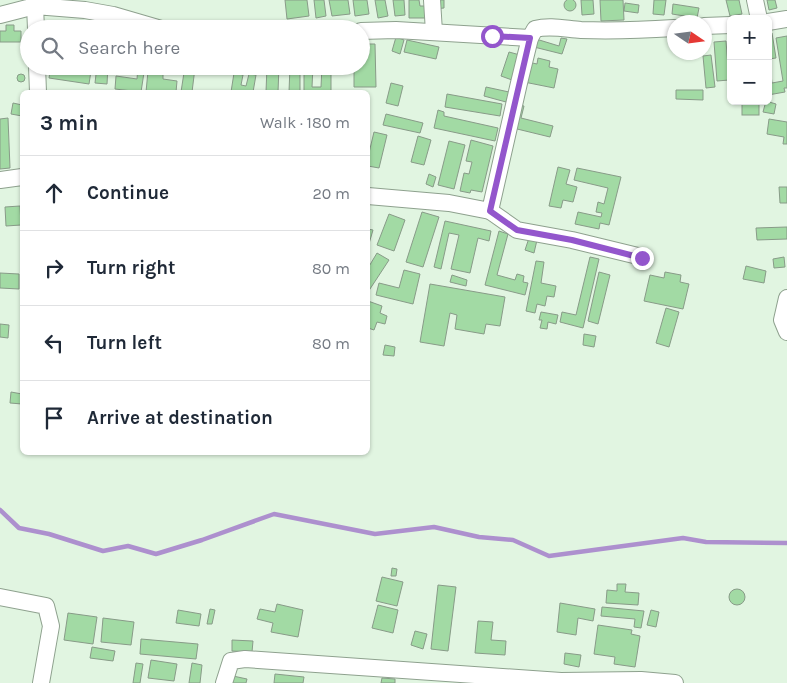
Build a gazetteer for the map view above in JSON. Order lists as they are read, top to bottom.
{
  "north": "right",
  "page": {
    "map_buttons": ["+", "−"],
    "search": "Search here",
    "heading": ["3 min", "Walk · 180 m"],
    "list": [
      ["Continue", "20 m"],
      ["Turn right", "80 m"],
      ["Turn left", "80 m"],
      "Arrive at destination"
    ]
  }
}
